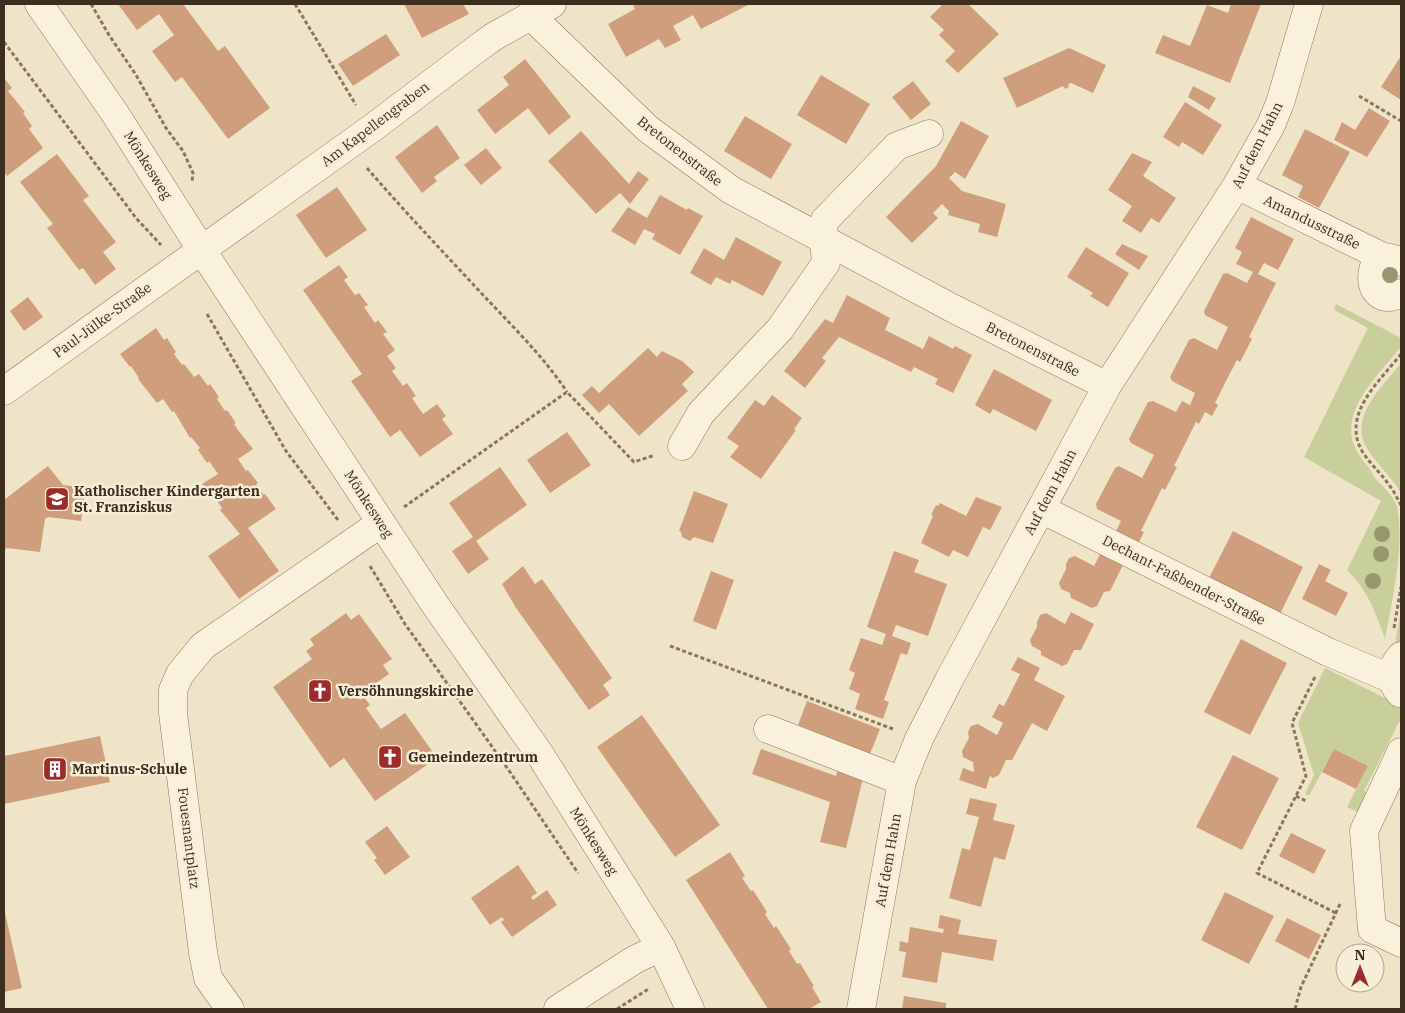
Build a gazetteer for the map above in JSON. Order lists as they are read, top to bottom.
{
  "streets": {
    "street": [
      "Am Kapellengraben",
      "Auf dem Hahn",
      "Bretonenstraße",
      "Mönkesweg",
      "Amandusstraße",
      "Paul-Jülke-Straße",
      "Dechant-Faßbender-Straße",
      "Fouesnantplatz"
    ]
  },
  "crossings": [
    ["Am Kapellengraben", "Bretonenstraße"],
    ["Am Kapellengraben", "Mönkesweg"],
    ["Am Kapellengraben", "Paul-Jülke-Straße"],
    ["Auf dem Hahn", "Bretonenstraße"],
    ["Auf dem Hahn", "Amandusstraße"],
    ["Auf dem Hahn", "Dechant-Faßbender-Straße"],
    ["Mönkesweg", "Paul-Jülke-Straße"],
    ["Mönkesweg", "Fouesnantplatz"]
  ],
  "places": {
    "school or university": ["Katholischer Kindergarten St. Franziskus"],
    "church": ["Versöhnungskirche", "Gemeindezentrum"],
    "building": ["Martinus-Schule"]
  },
  "north": "top"
}
